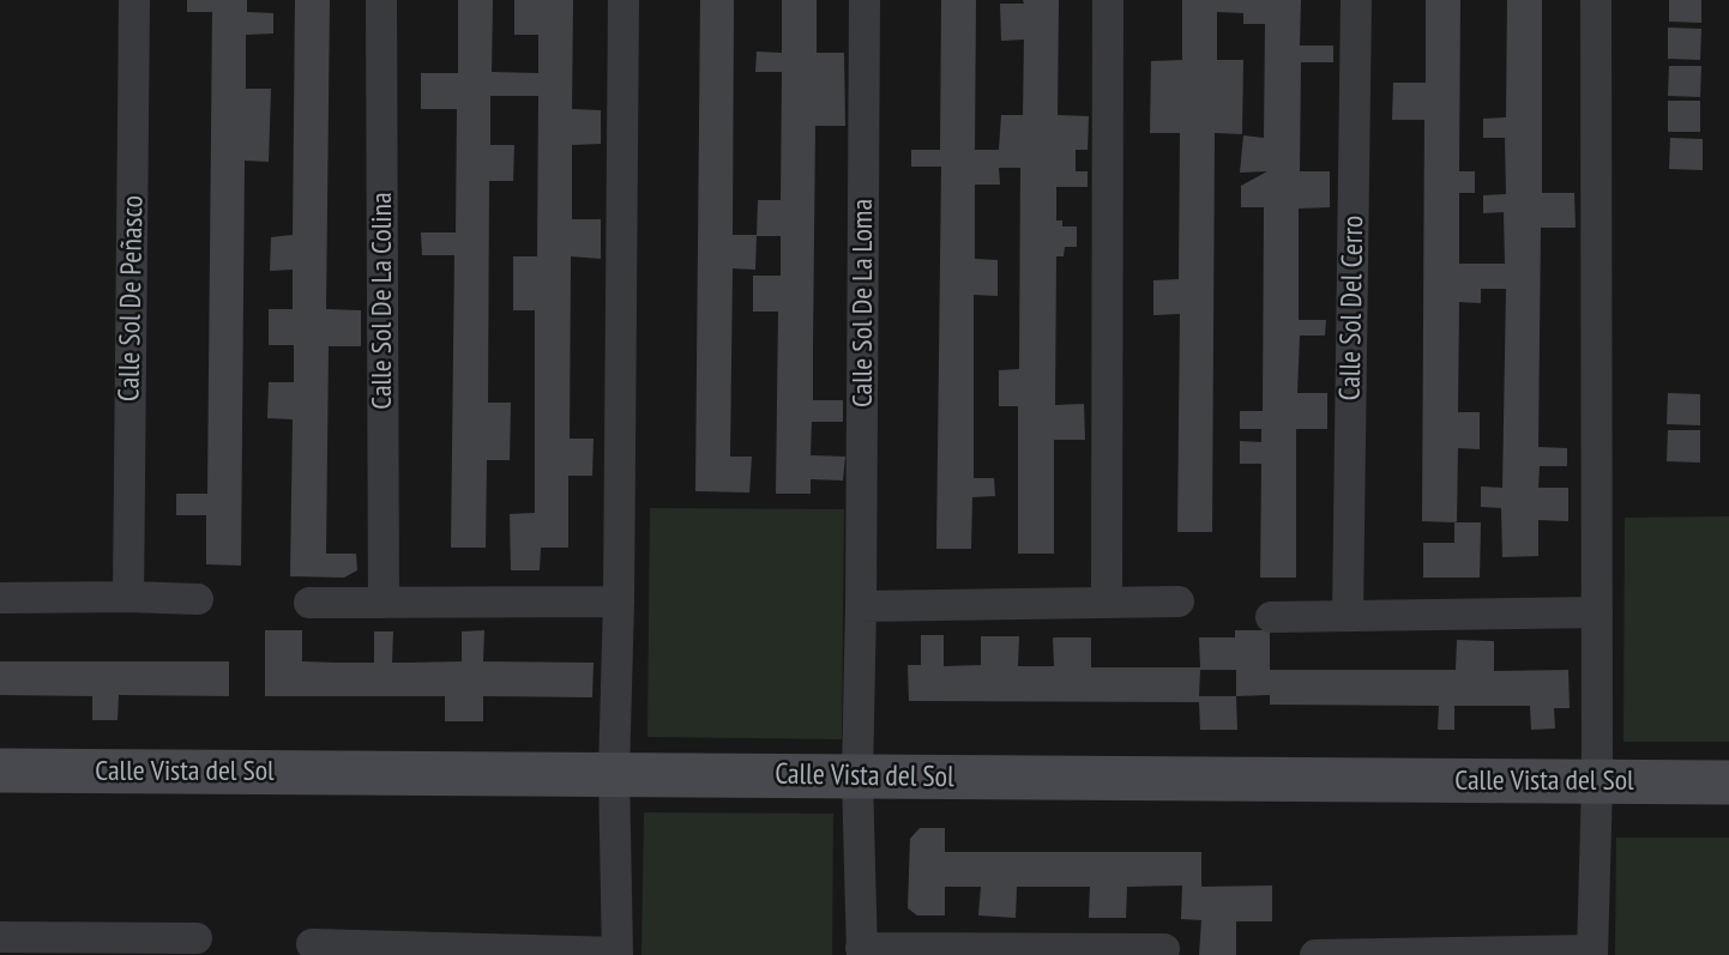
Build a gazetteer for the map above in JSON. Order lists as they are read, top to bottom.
{
  "streets": {
    "street": [
      "Calle Sol De Peñasco",
      "Calle Sol De La Colina",
      "Calle Sol De La Loma",
      "Calle Sol Del Cerro",
      "Calle Vista del Sol"
    ]
  },
  "crossings": [
    ["Calle Sol De La Loma", "Calle Vista del Sol"]
  ]
}
